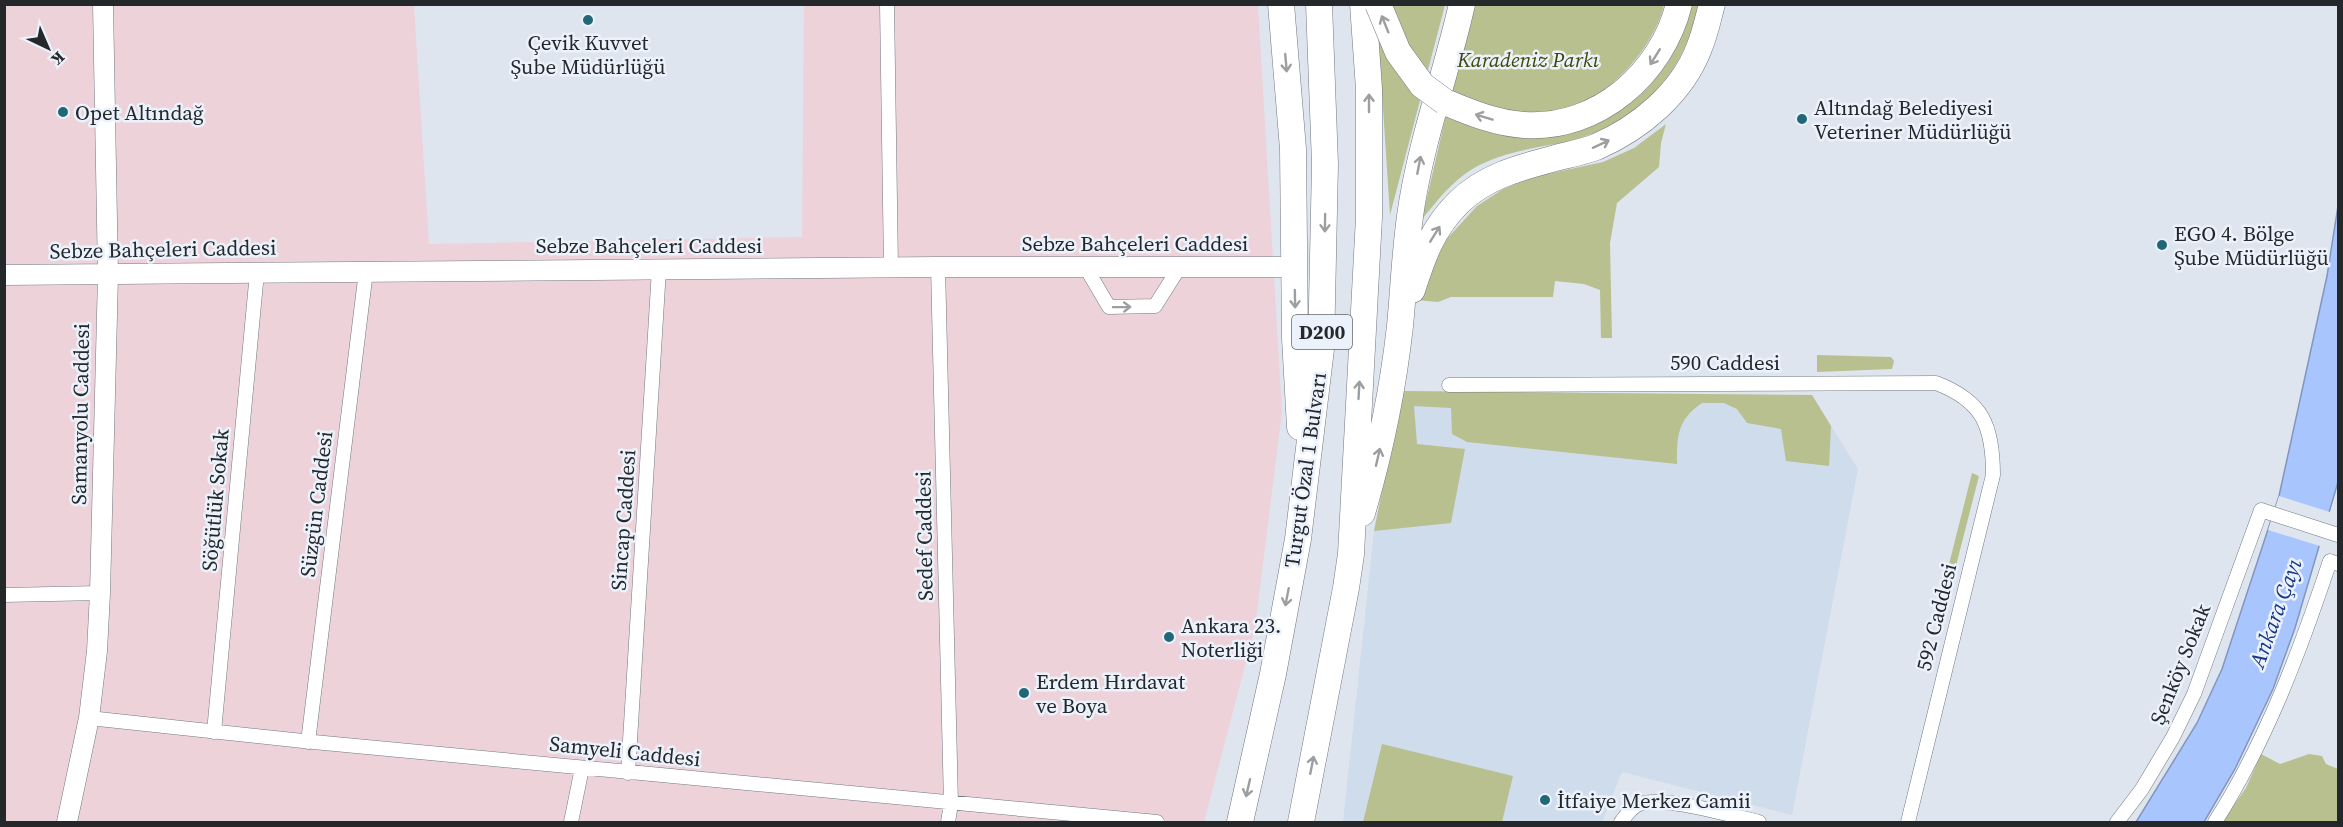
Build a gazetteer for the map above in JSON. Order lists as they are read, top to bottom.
{
  "streets": {
    "highway": ["D200", "Turgut Özal 1 Bulvarı"],
    "street": [
      "Sebze Bahçeleri Caddesi",
      "590 Caddesi",
      "Samanyolu Caddesi",
      "Söğütlük Sokak",
      "Süzgün Caddesi",
      "Sincap Caddesi",
      "Sedef Caddesi",
      "592 Caddesi",
      "Şenköy Sokak",
      "Samyeli Caddesi"
    ]
  },
  "crossings": [
    ["Sebze Bahçeleri Caddesi", "Samanyolu Caddesi"],
    ["Sebze Bahçeleri Caddesi", "Söğütlük Sokak"],
    ["Sebze Bahçeleri Caddesi", "Süzgün Caddesi"],
    ["Sebze Bahçeleri Caddesi", "Sincap Caddesi"],
    ["Sebze Bahçeleri Caddesi", "Sedef Caddesi"],
    ["590 Caddesi", "592 Caddesi"],
    ["Samanyolu Caddesi", "Samyeli Caddesi"],
    ["Söğütlük Sokak", "Samyeli Caddesi"],
    ["Süzgün Caddesi", "Samyeli Caddesi"],
    ["Sincap Caddesi", "Samyeli Caddesi"],
    ["Sedef Caddesi", "Samyeli Caddesi"]
  ],
  "water": ["Ankara Çayı"],
  "parks": ["Karadeniz Parkı"],
  "places": [
    "Çevik Kuvvet Şube Müdürlüğü",
    "Opet Altındağ",
    "Altındağ Belediyesi Veteriner Müdürlüğü",
    "EGO 4. Bölge Şube Müdürlüğü",
    "Ankara 23. Noterliği",
    "Erdem Hırdavat ve Boya",
    "İtfaiye Merkez Camii"
  ],
  "north": "bottom right"
}
